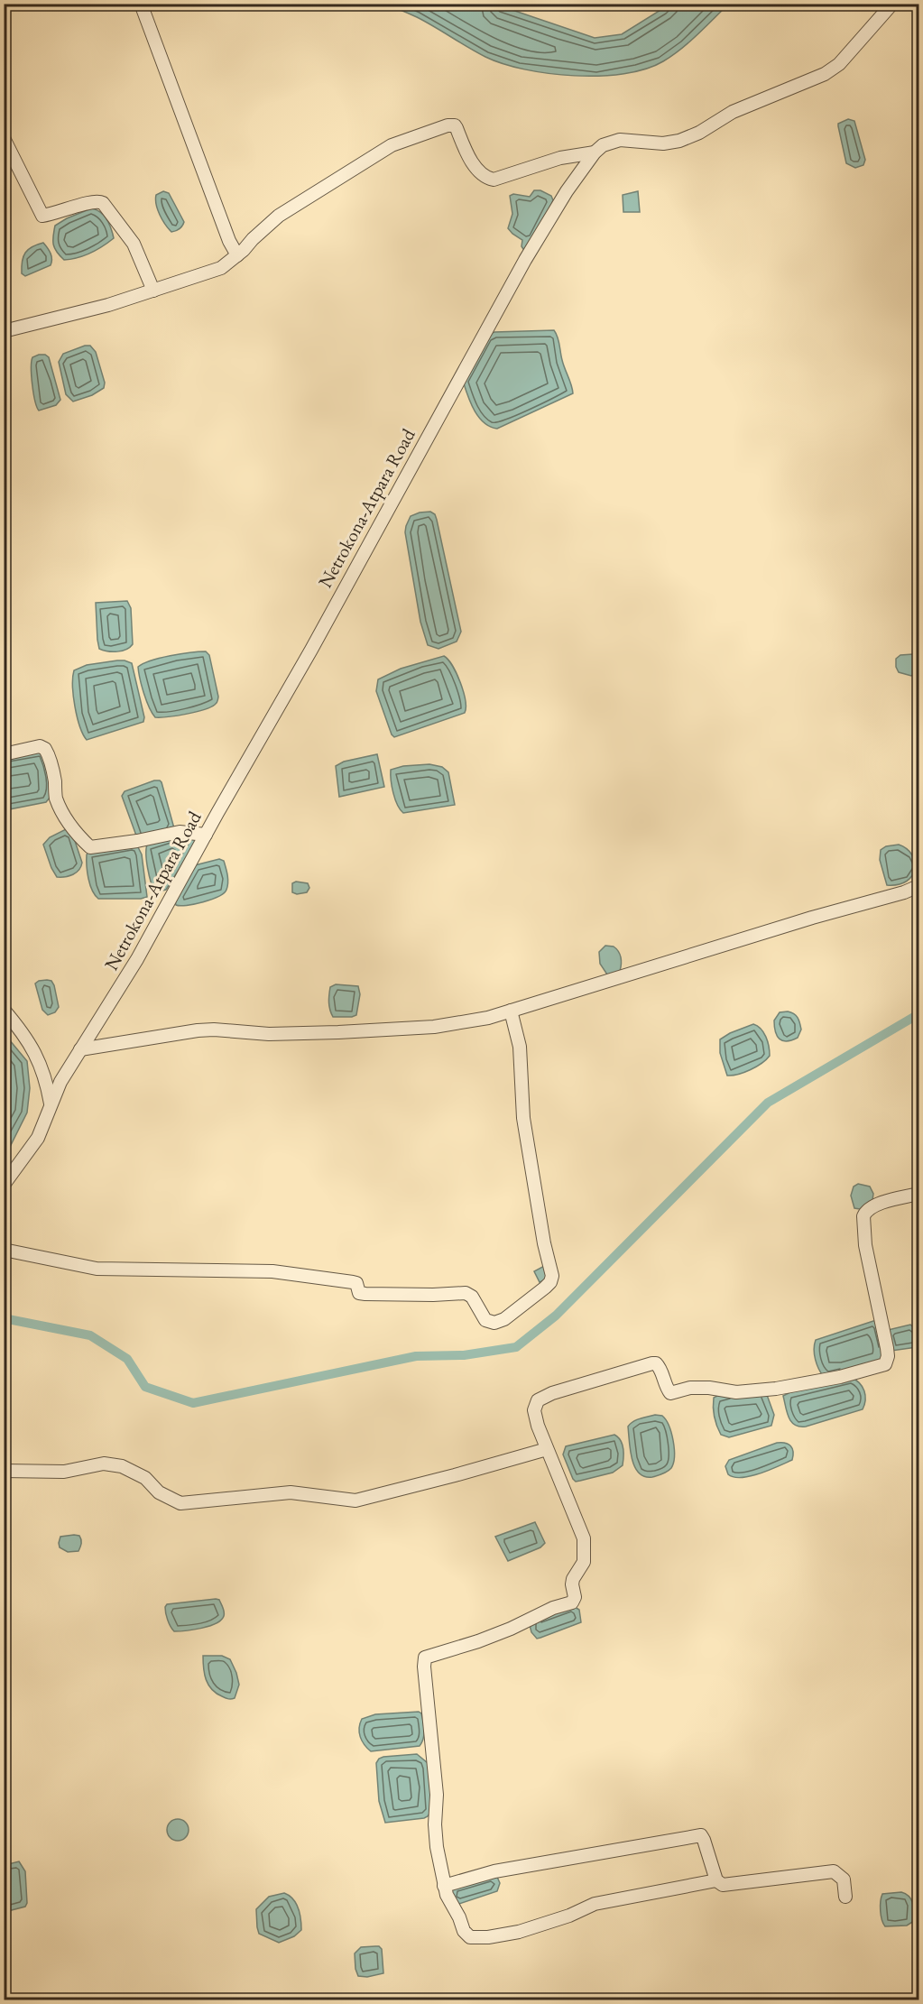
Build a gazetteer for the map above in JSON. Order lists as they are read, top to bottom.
{
  "streets": {
    "street": ["Netrokona-Atpara Road"]
  }
}
